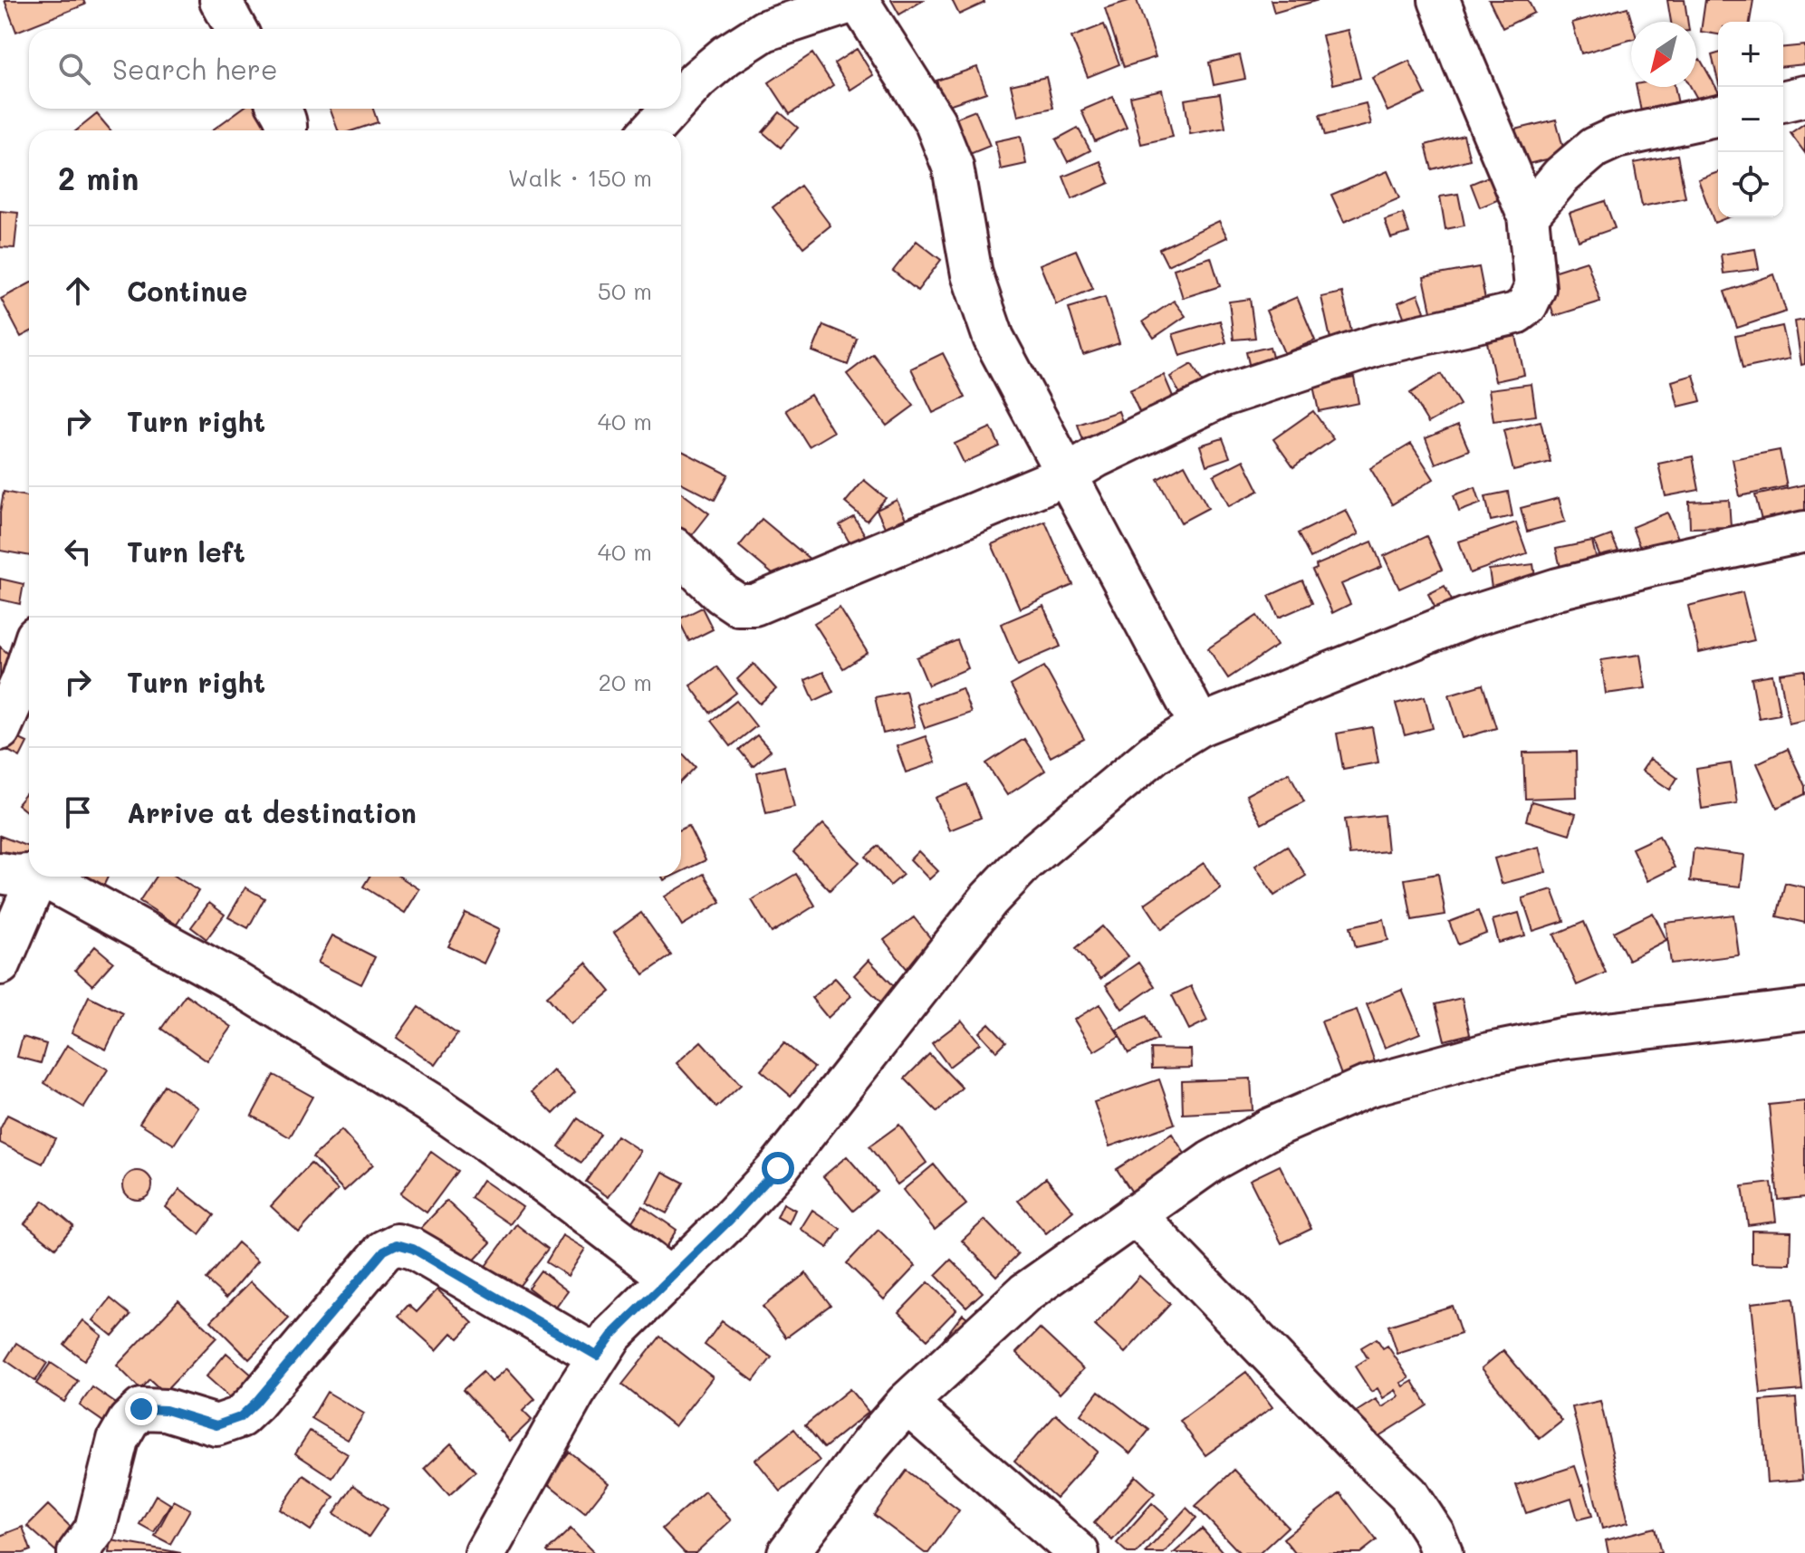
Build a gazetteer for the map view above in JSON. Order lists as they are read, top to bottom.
{
  "north": "bottom left",
  "page": {
    "map_buttons": ["+", "−"],
    "search": "Search here",
    "heading": ["2 min", "Walk · 150 m"],
    "list": [
      ["Continue", "50 m"],
      ["Turn right", "40 m"],
      ["Turn left", "40 m"],
      ["Turn right", "20 m"],
      "Arrive at destination"
    ]
  }
}
